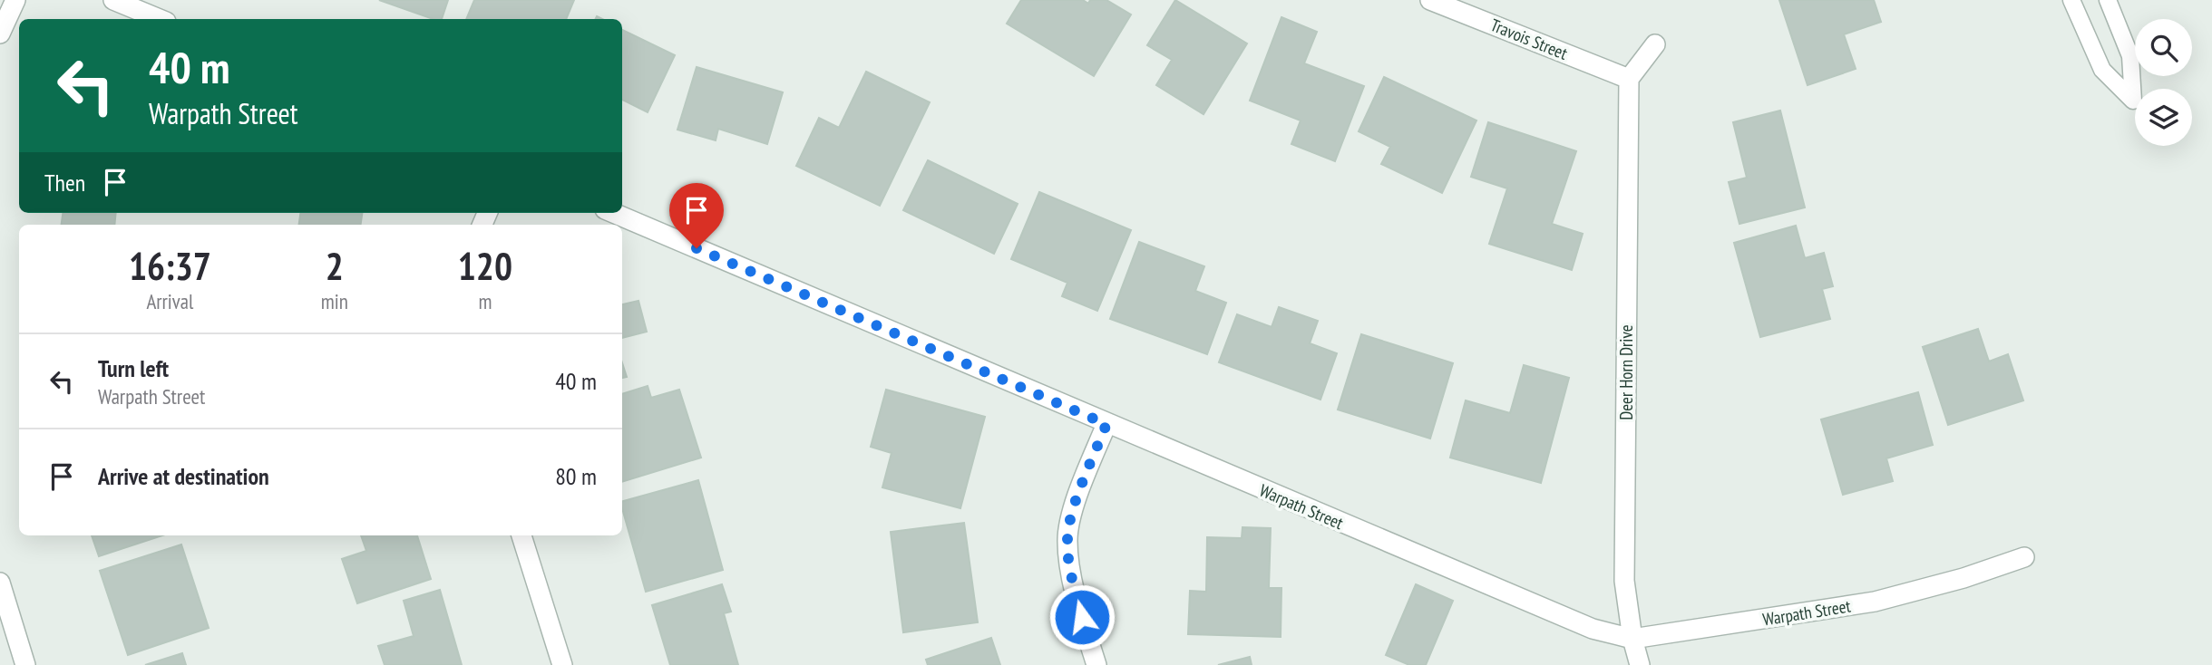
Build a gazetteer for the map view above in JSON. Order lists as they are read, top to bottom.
{
  "streets": {
    "street": ["Travois Street", "Deer Horn Drive", "Warpath Street"]
  },
  "crossings": [
    ["Travois Street", "Deer Horn Drive"],
    ["Deer Horn Drive", "Warpath Street"]
  ],
  "page": {
    "turn": ["40 m", "Warpath Street"],
    "then": "Then",
    "eta": [
      "16:37",
      "Arrival",
      "2",
      "min",
      "120",
      "m"
    ],
    "list": [
      {
        "name": "Turn left",
        "note": "Warpath Street",
        "value": "40 m"
      },
      {
        "name": "Arrive at destination",
        "value": "80 m"
      }
    ]
  }
}
